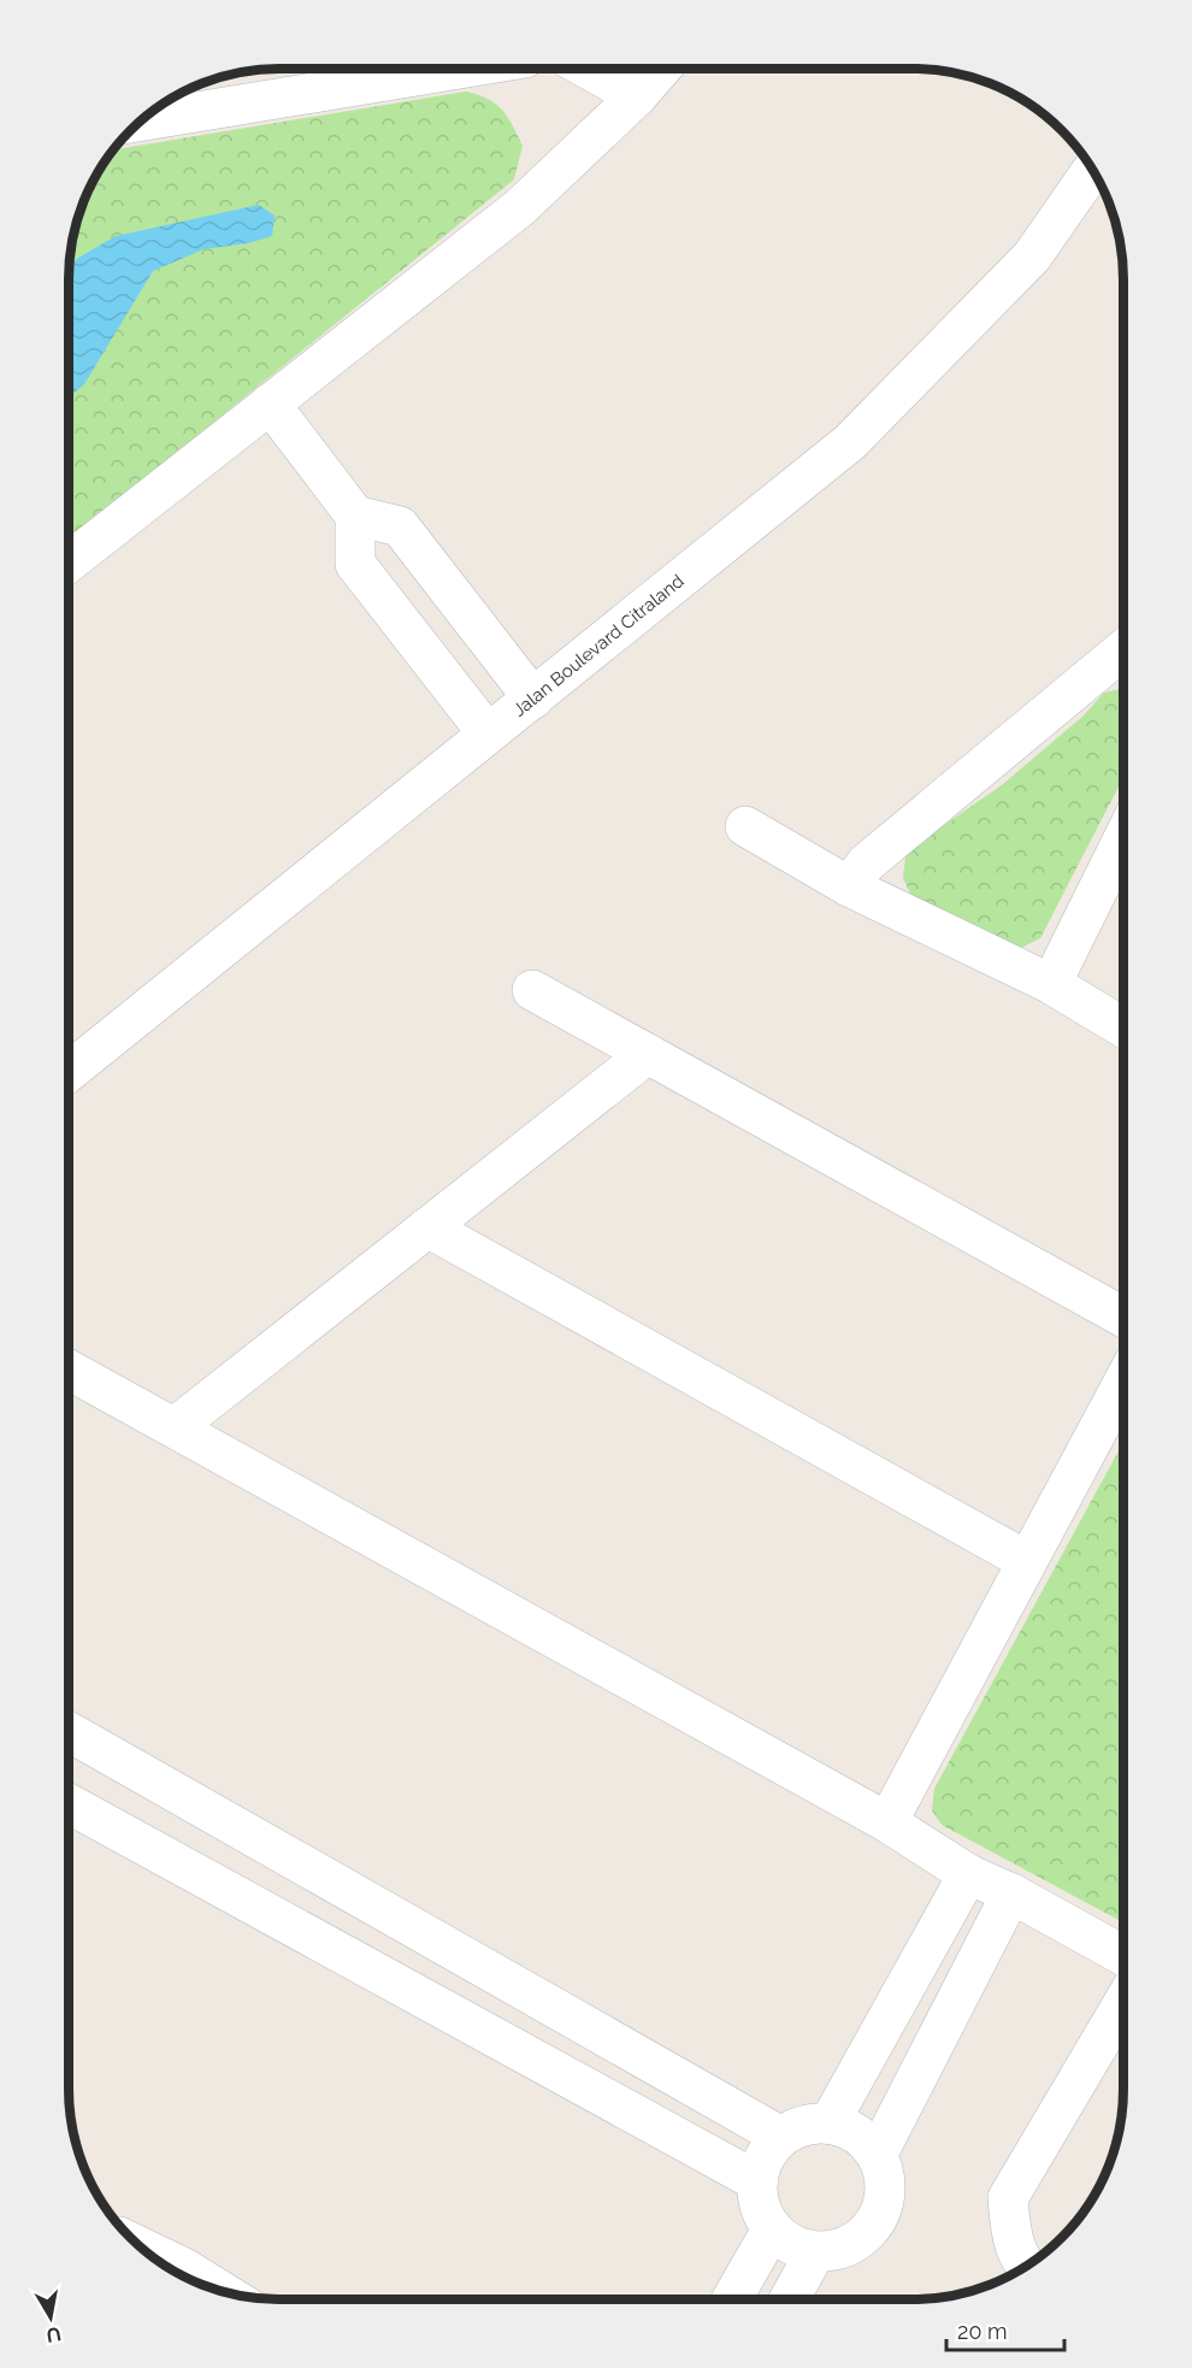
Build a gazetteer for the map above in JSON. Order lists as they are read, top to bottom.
{
  "streets": {
    "street": ["Jalan Boulevard Citraland"]
  },
  "scale_bar": "20 m",
  "north": "bottom"
}
